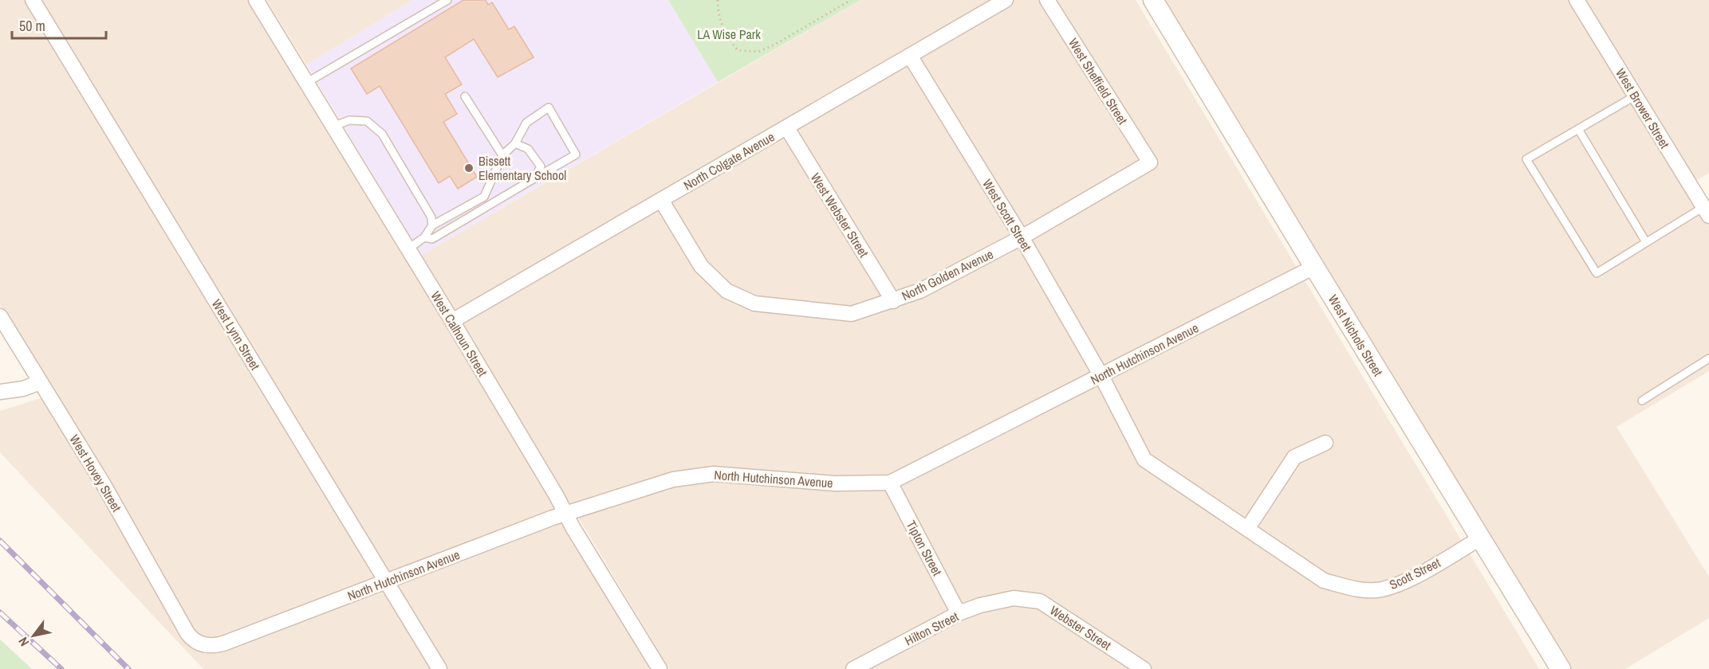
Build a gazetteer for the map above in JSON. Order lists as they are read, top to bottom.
{
  "streets": {
    "street": [
      "West Sheffield Street",
      "West Brower Street",
      "North Colgate Avenue",
      "West Webster Street",
      "West Scott Street",
      "North Golden Avenue",
      "West Calhoun Street",
      "West Lynn Street",
      "West Nichols Street",
      "North Hutchinson Avenue",
      "West Hovey Street",
      "Tipton Street",
      "Scott Street",
      "Webster Street",
      "Hilton Street"
    ]
  },
  "crossings": [
    ["West Sheffield Street", "North Golden Avenue"],
    ["North Colgate Avenue", "West Webster Street"],
    ["North Colgate Avenue", "West Scott Street"],
    ["North Colgate Avenue", "North Golden Avenue"],
    ["North Colgate Avenue", "West Calhoun Street"],
    ["West Webster Street", "North Golden Avenue"],
    ["West Scott Street", "North Golden Avenue"],
    ["West Scott Street", "North Hutchinson Avenue"],
    ["West Scott Street", "Scott Street"],
    ["West Calhoun Street", "North Hutchinson Avenue"],
    ["West Lynn Street", "North Hutchinson Avenue"],
    ["West Nichols Street", "North Hutchinson Avenue"],
    ["West Nichols Street", "Scott Street"],
    ["North Hutchinson Avenue", "West Hovey Street"],
    ["North Hutchinson Avenue", "Tipton Street"],
    ["North Hutchinson Avenue", "Scott Street"],
    ["Tipton Street", "Hilton Street"],
    ["Webster Street", "Hilton Street"]
  ],
  "parks": ["LA Wise Park"],
  "places": ["Bissett Elementary School"],
  "scale_bar": "50 m",
  "north": "bottom left"
}
